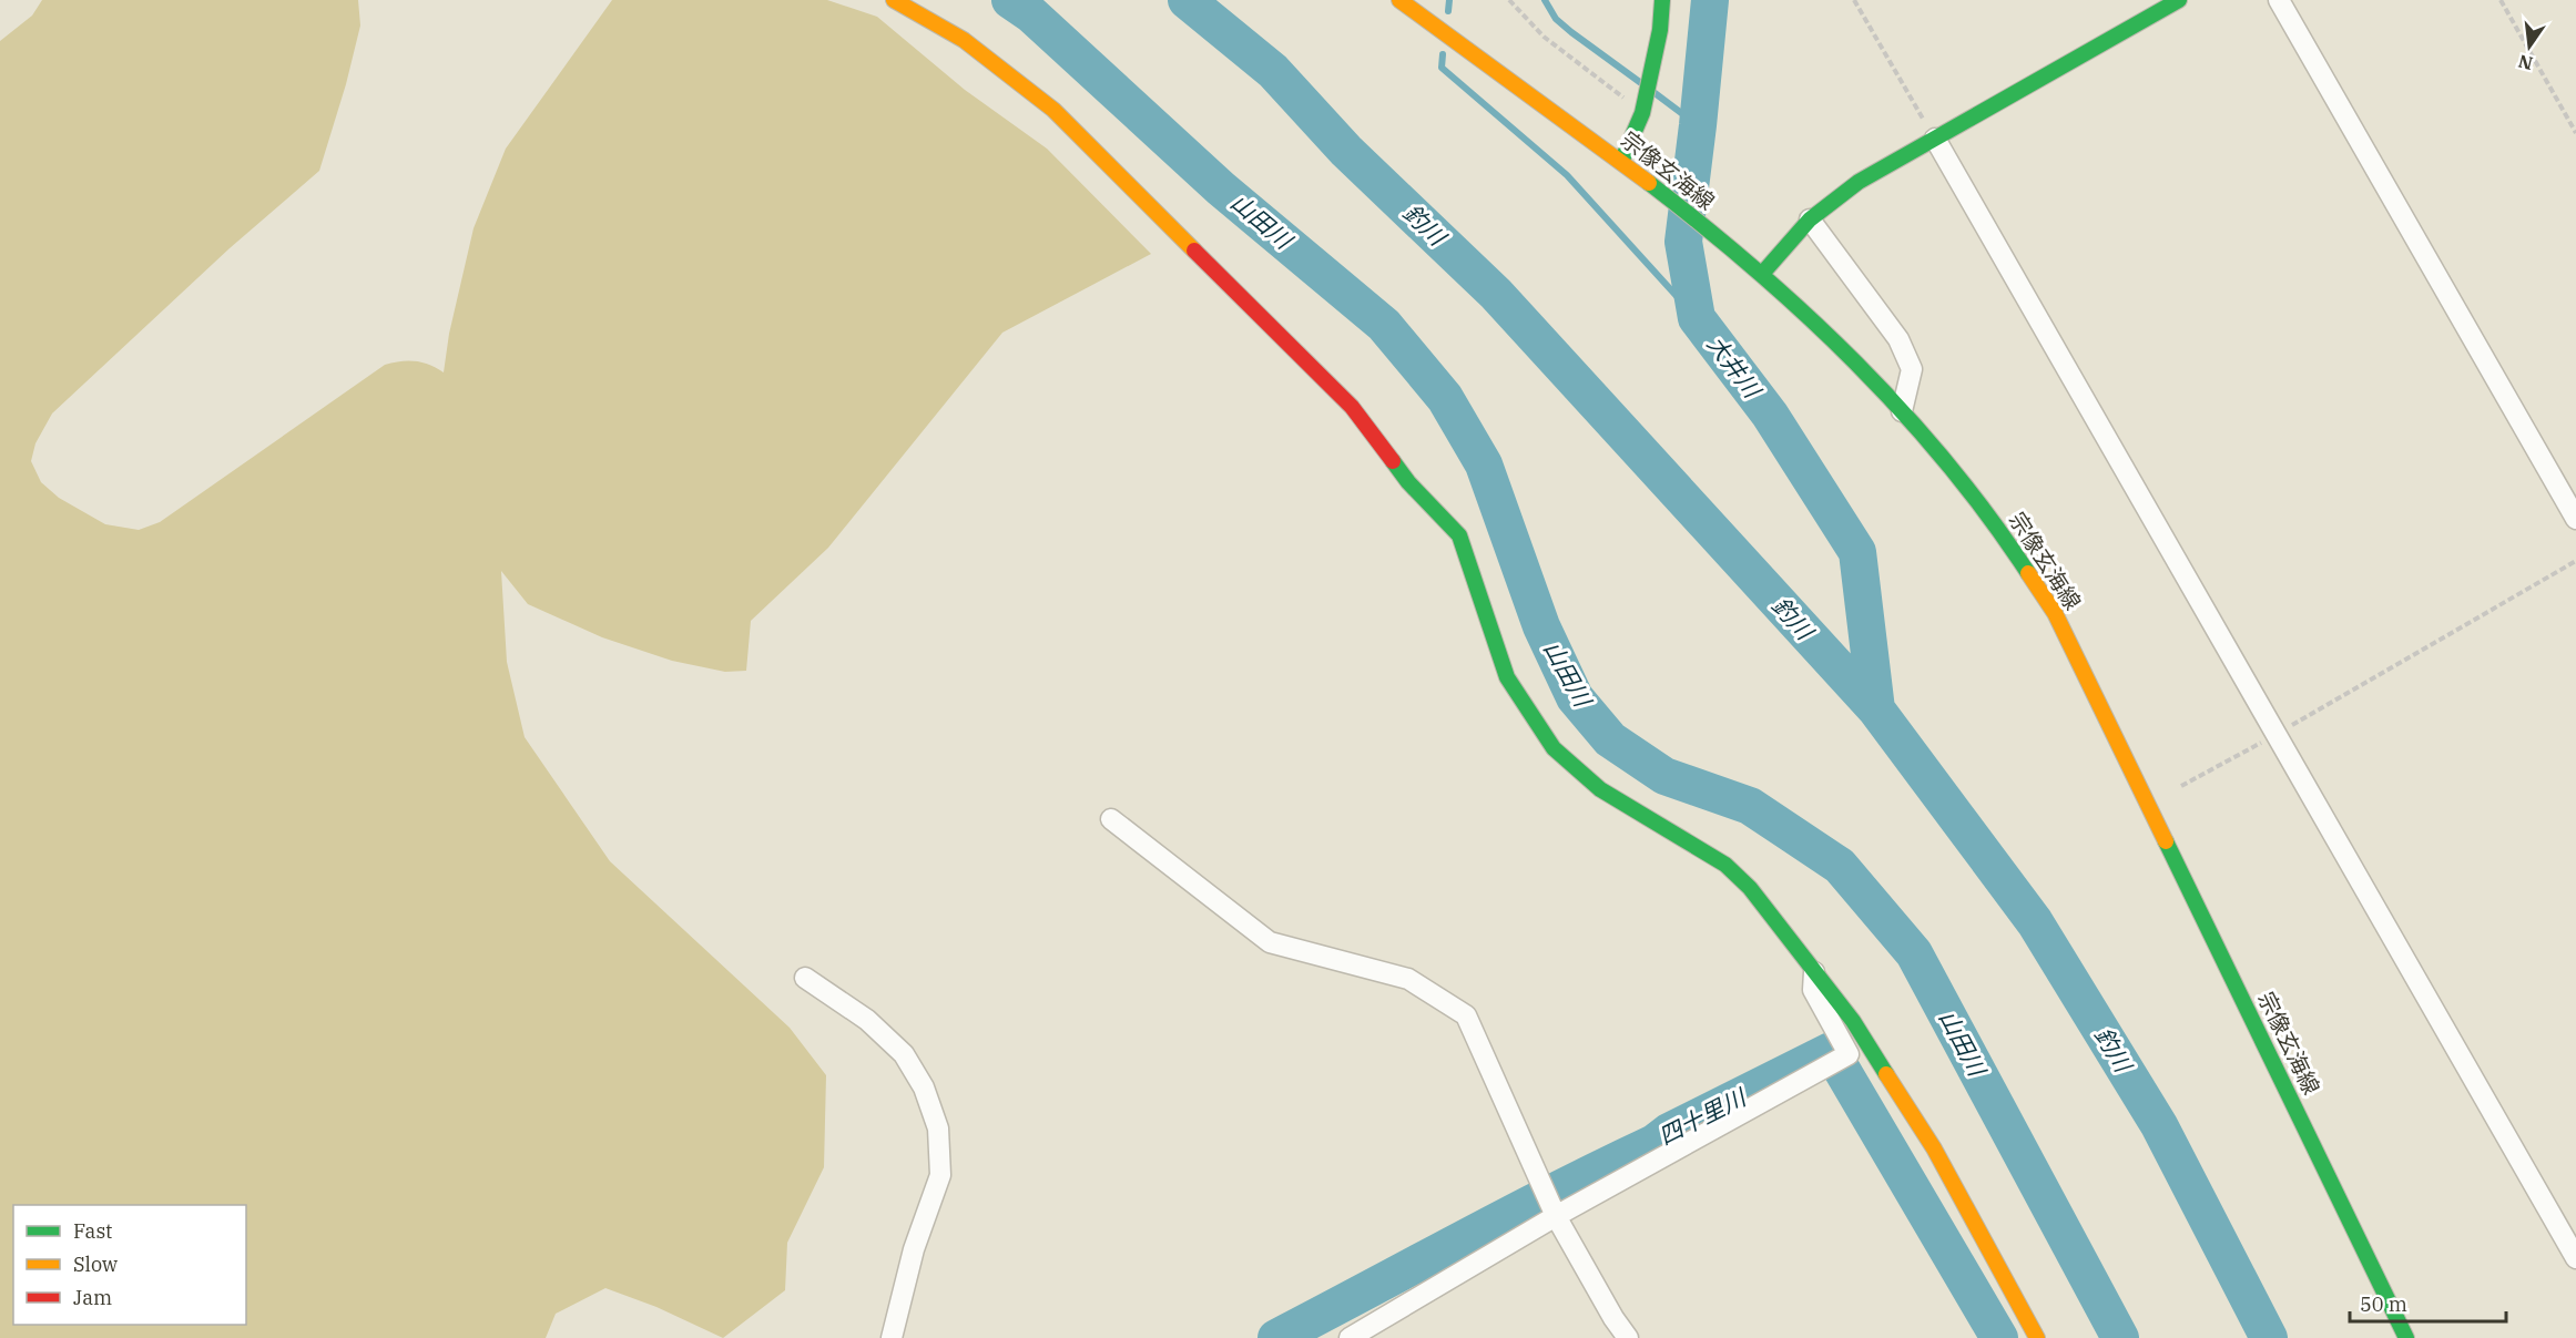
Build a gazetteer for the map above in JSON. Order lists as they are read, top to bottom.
{
  "streets": {
    "street": ["宗像玄海線"]
  },
  "water": [
    "山田川",
    "釣川",
    "大井川",
    "四十里川"
  ],
  "legend": ["Fast", "Slow", "Jam"],
  "scale_bar": "50 m",
  "north": "bottom"
}
